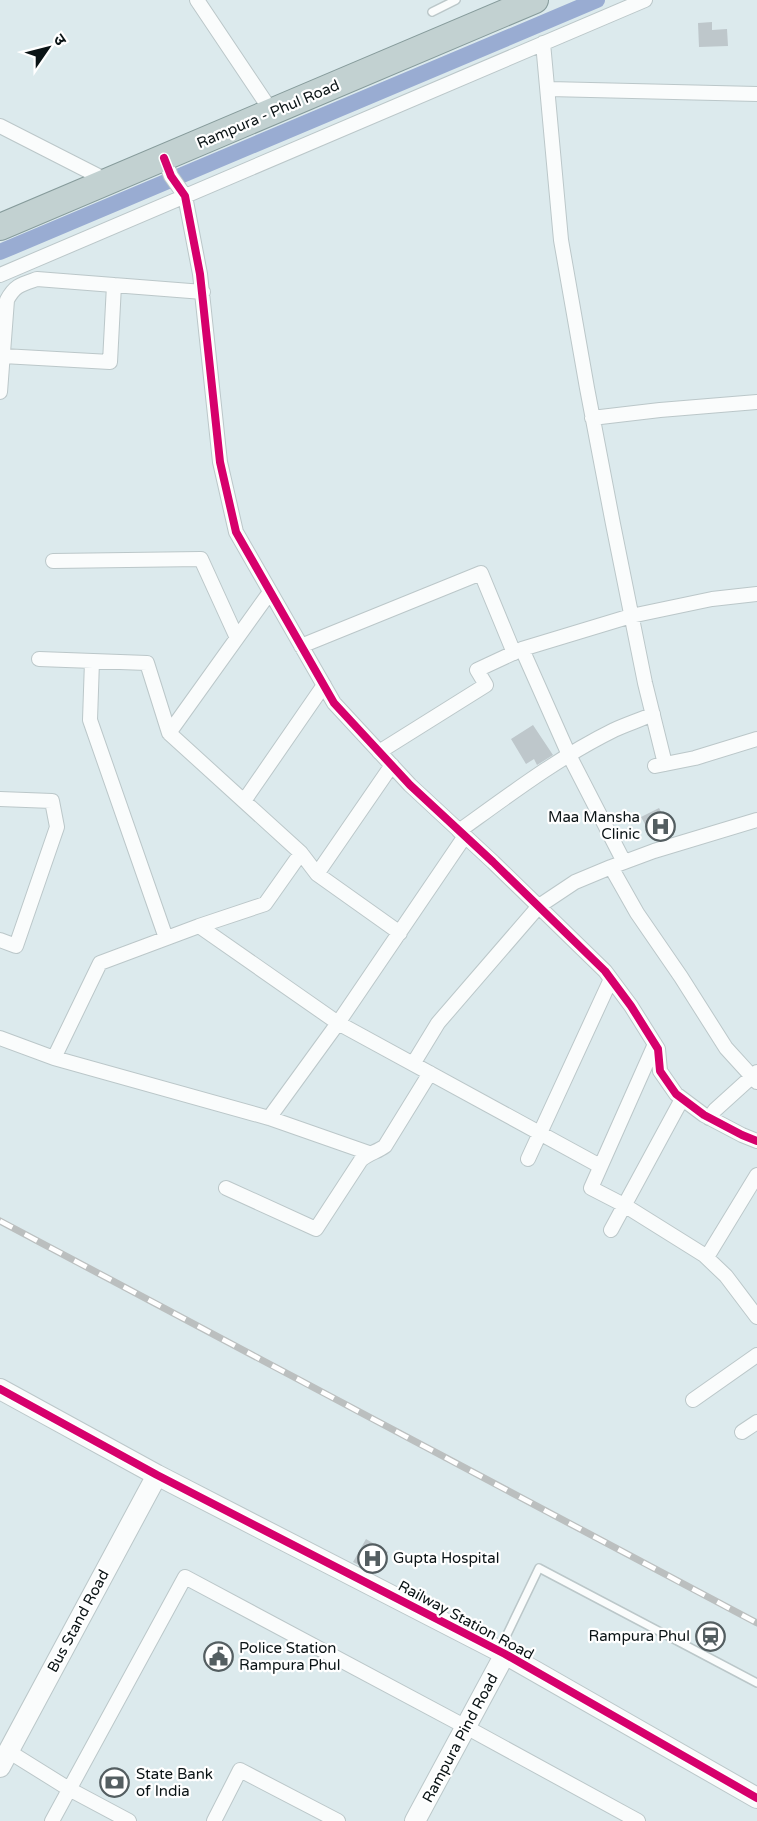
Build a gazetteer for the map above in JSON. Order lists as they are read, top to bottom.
{
  "streets": {
    "highway": ["Rampura - Phul Road"],
    "street": ["Railway Station Road", "Bus Stand Road", "Rampura Pind Road"]
  },
  "crossings": [
    ["Railway Station Road", "Bus Stand Road"],
    ["Railway Station Road", "Rampura Pind Road"]
  ],
  "places": {
    "hospital": ["Maa Mansha Clinic", "Gupta Hospital"],
    "station": ["Rampura Phul"],
    "public building": ["Police Station Rampura Phul"],
    "bank": ["State Bank of India"]
  },
  "north": "top right"
}
